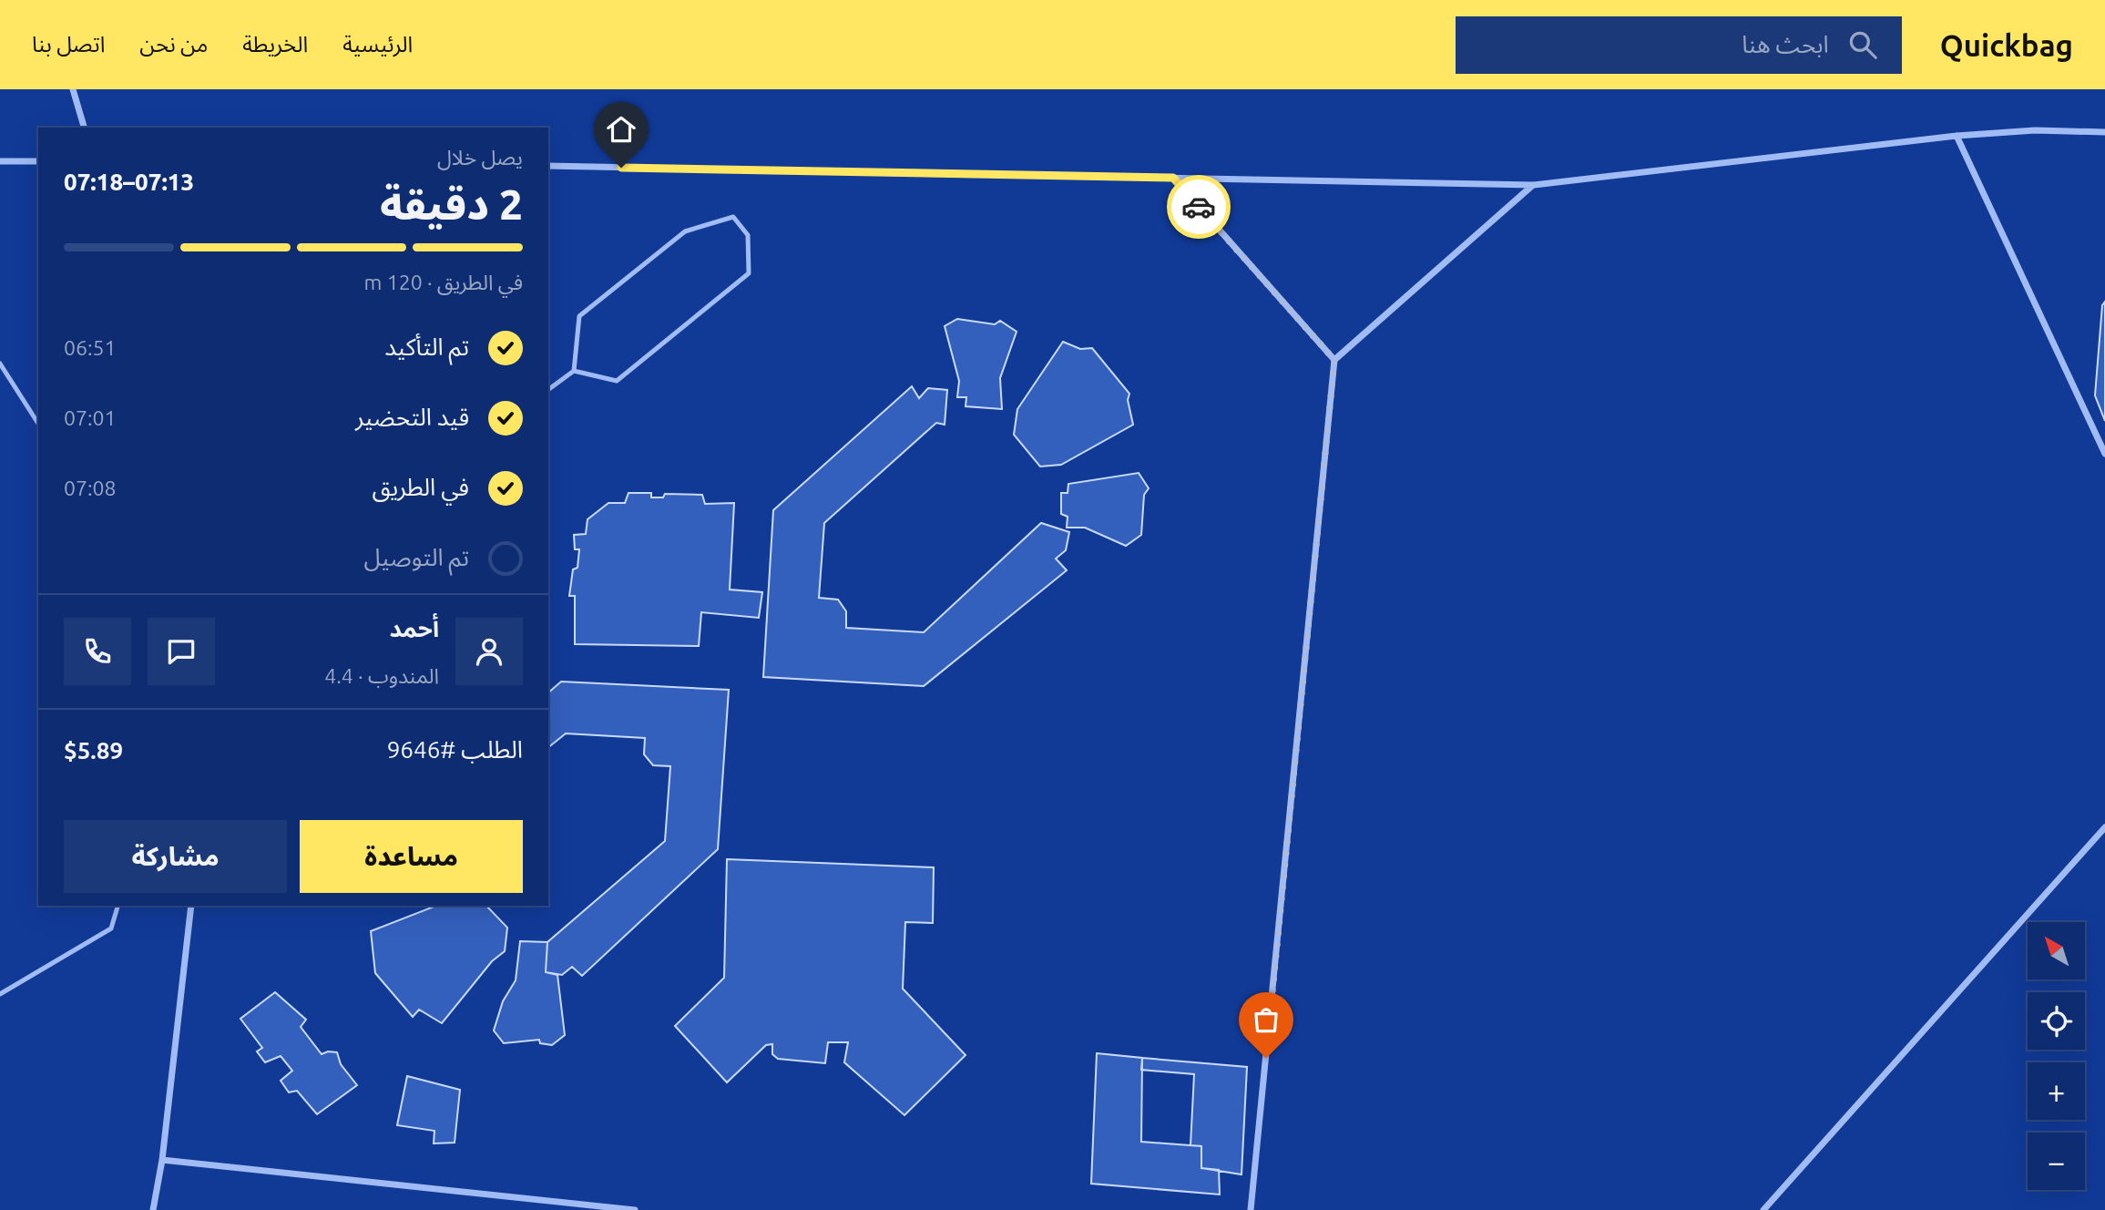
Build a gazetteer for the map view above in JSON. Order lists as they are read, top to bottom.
{
  "north": "top left",
  "page": {
    "header": "Quickbag",
    "search": "ابحث هنا",
    "nav": [
      "الرئيسية",
      "الخريطة",
      "من نحن",
      "اتصل بنا"
    ],
    "heading": ["2 دقيقة", "يصل خلال", "07:13–07:18"],
    "panel": [
      "أحمد",
      "المندوب · 4.4",
      "الطلب #9646",
      "$5.89"
    ],
    "bar": "في الطريق · 120 m",
    "list": [
      ["تم التأكيد", "06:51"],
      ["قيد التحضير", "07:01"],
      ["في الطريق", "07:08"],
      "تم التوصيل"
    ],
    "buttons": ["مساعدة", "مشاركة"],
    "map_buttons": ["+", "−"]
  }
}
